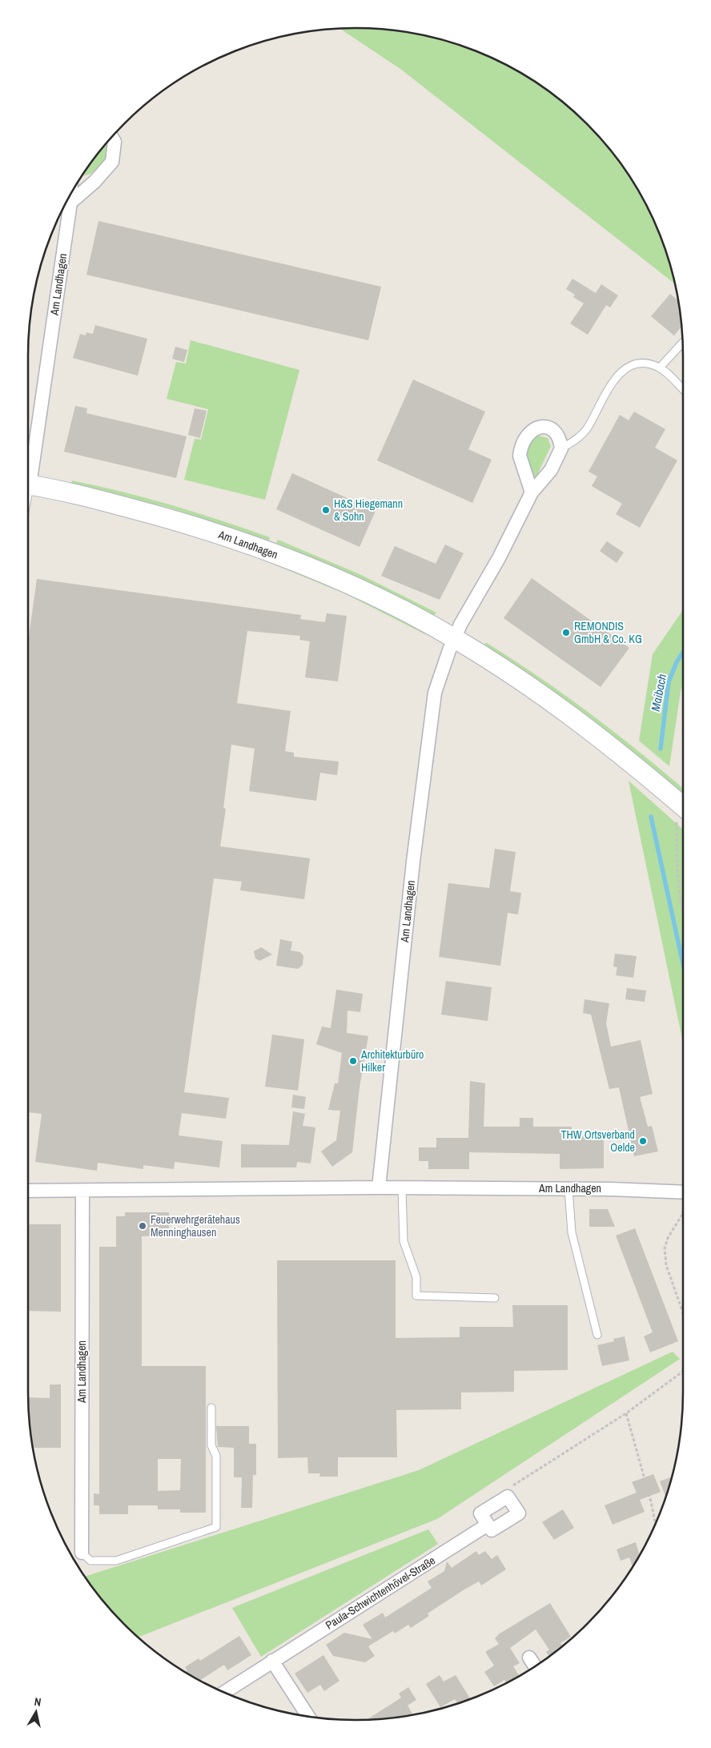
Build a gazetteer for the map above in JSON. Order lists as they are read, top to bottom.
{
  "streets": {
    "street": ["Am Landhagen", "Paula-Schwichtenhövel-Straße"]
  },
  "water": ["Maibach"],
  "places": [
    "H&S Hiegemann & Sohn",
    "REMONDIS GmbH & Co. KG",
    "Architekturbüro Hilker",
    "THW Ortsverband Oelde",
    "Feuerwehrgerätehaus Menninghausen"
  ],
  "north": "top"
}
